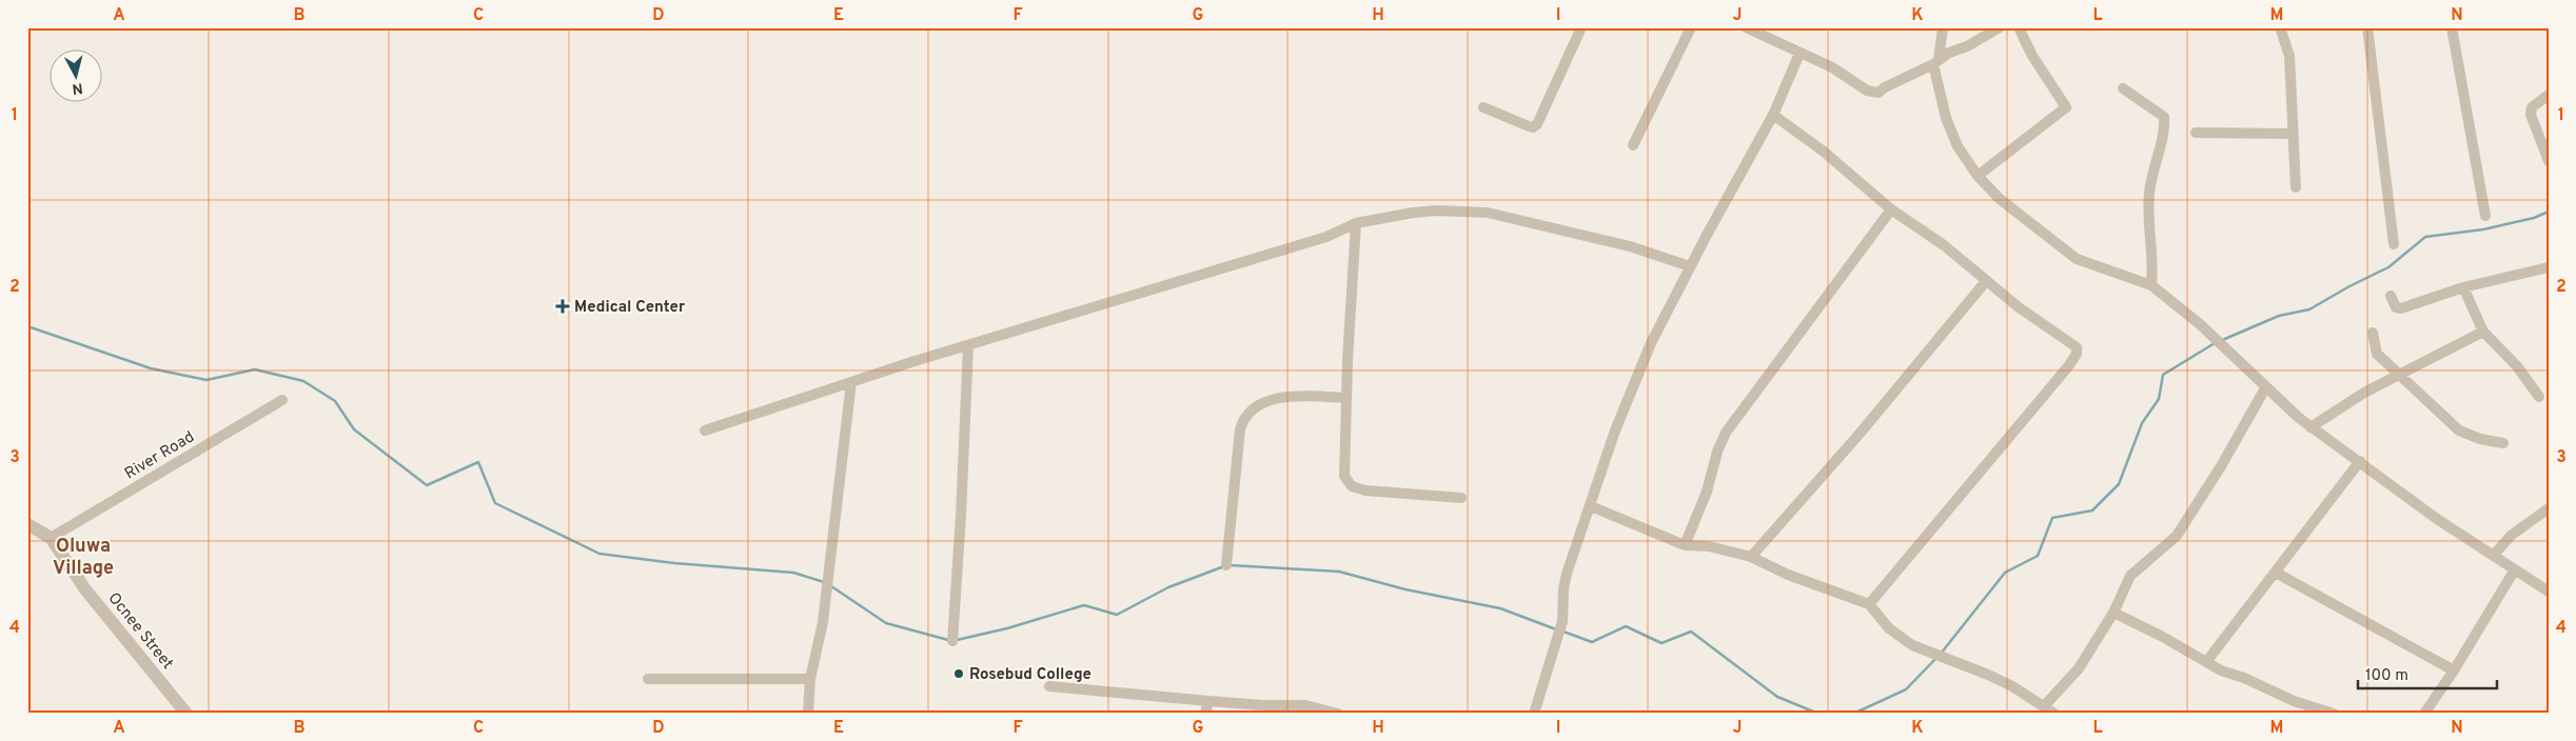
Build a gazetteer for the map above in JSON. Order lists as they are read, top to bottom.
{
  "streets": {
    "street": ["River Road", "Ocnee Street"]
  },
  "crossings": [
    ["River Road", "Ocnee Street"]
  ],
  "districts": ["Oluwa Village"],
  "places": {
    "health": ["Medical Center"],
    "other": ["Rosebud College"]
  },
  "scale_bar": "100 m",
  "north": "bottom",
  "grid": {
    "columns": [
      "A",
      "B",
      "C",
      "D",
      "E",
      "F",
      "G",
      "H",
      "I",
      "J",
      "K",
      "L",
      "M",
      "N"
    ],
    "rows": [
      "1",
      "2",
      "3",
      "4"
    ]
  }
}
